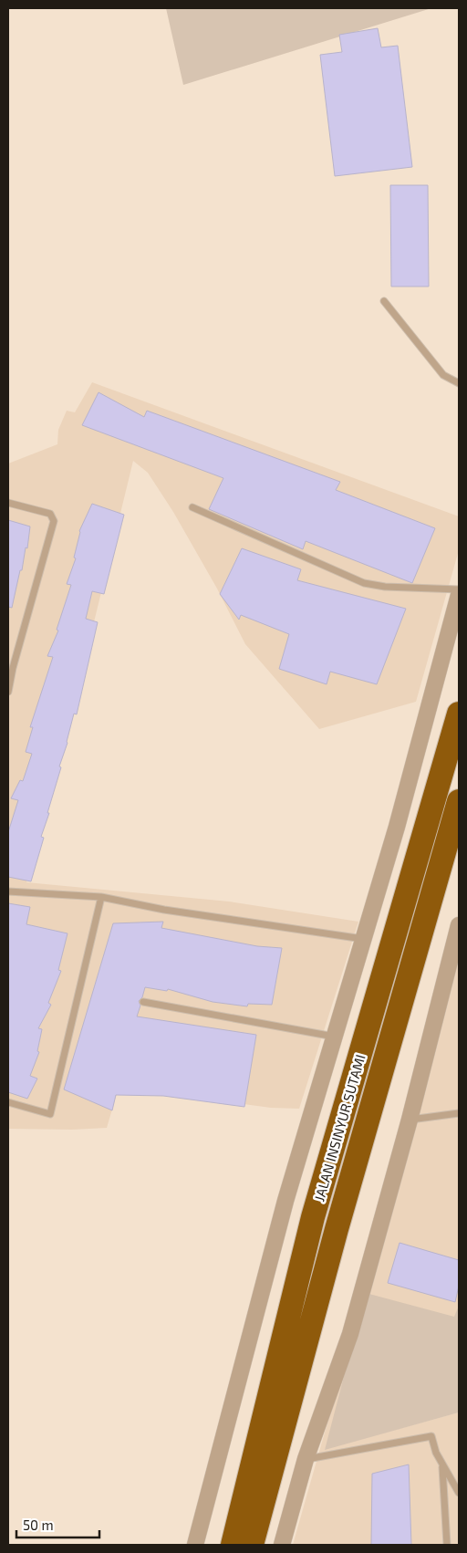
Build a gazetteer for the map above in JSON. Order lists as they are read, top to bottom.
{
  "streets": {
    "highway": ["JALAN INSINYUR SUTAMI"]
  },
  "scale_bar": "50 m"
}
